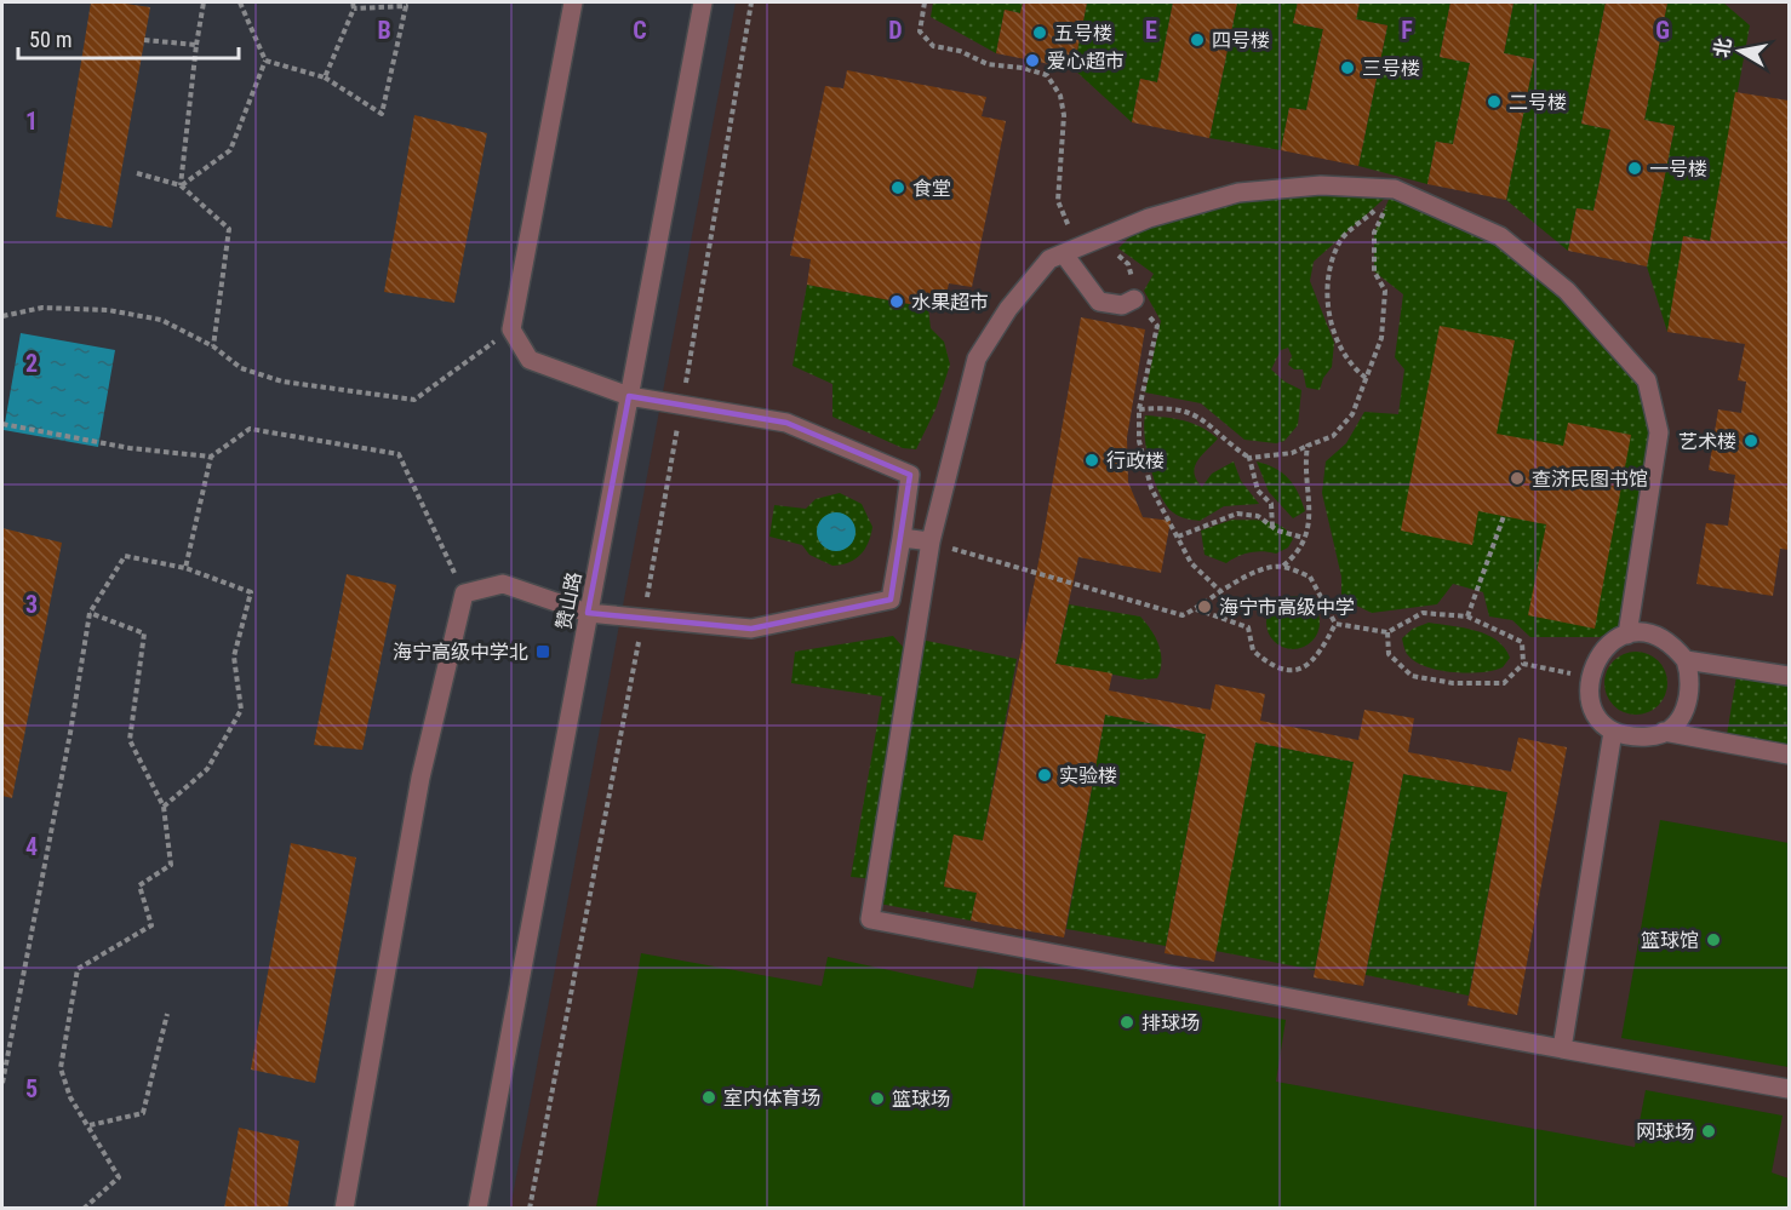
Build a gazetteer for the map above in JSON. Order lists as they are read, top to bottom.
{
  "streets": {
    "street": ["赞山路"]
  },
  "places": {
    "other": [
      "五号楼",
      "四号楼",
      "爱心超市",
      "三号楼",
      "二号楼",
      "一号楼",
      "食堂",
      "水果超市",
      "艺术楼",
      "行政楼",
      "查济民图书馆",
      "海宁市高级中学",
      "实验楼",
      "篮球馆",
      "排球场",
      "室内体育场",
      "篮球场",
      "网球场"
    ],
    "transit": ["海宁高级中学北"]
  },
  "scale_bar": "50 m",
  "north": "left",
  "grid": {
    "columns": [
      "B",
      "C",
      "D",
      "E",
      "F",
      "G"
    ],
    "rows": [
      "1",
      "2",
      "3",
      "4",
      "5"
    ]
  }
}
